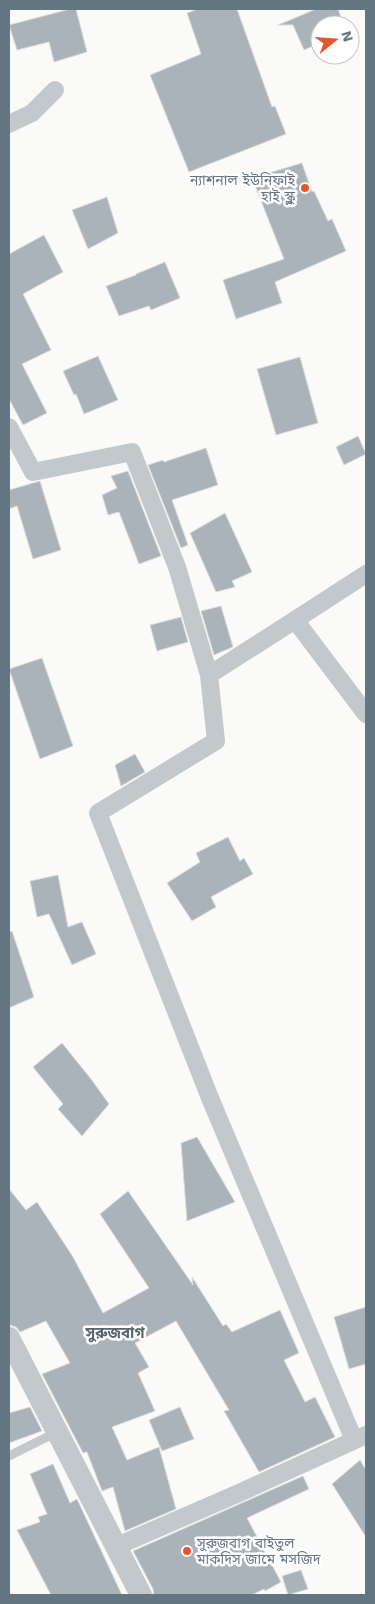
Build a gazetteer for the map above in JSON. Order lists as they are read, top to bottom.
{
  "districts": ["সুরুজবাগ"],
  "places": ["ন্যাশনাল ইউনিফাই হাই স্কুল", "সুরুজবাগ বাইতুল মাকদিস জামে মসজিদ"],
  "north": "right"
}
